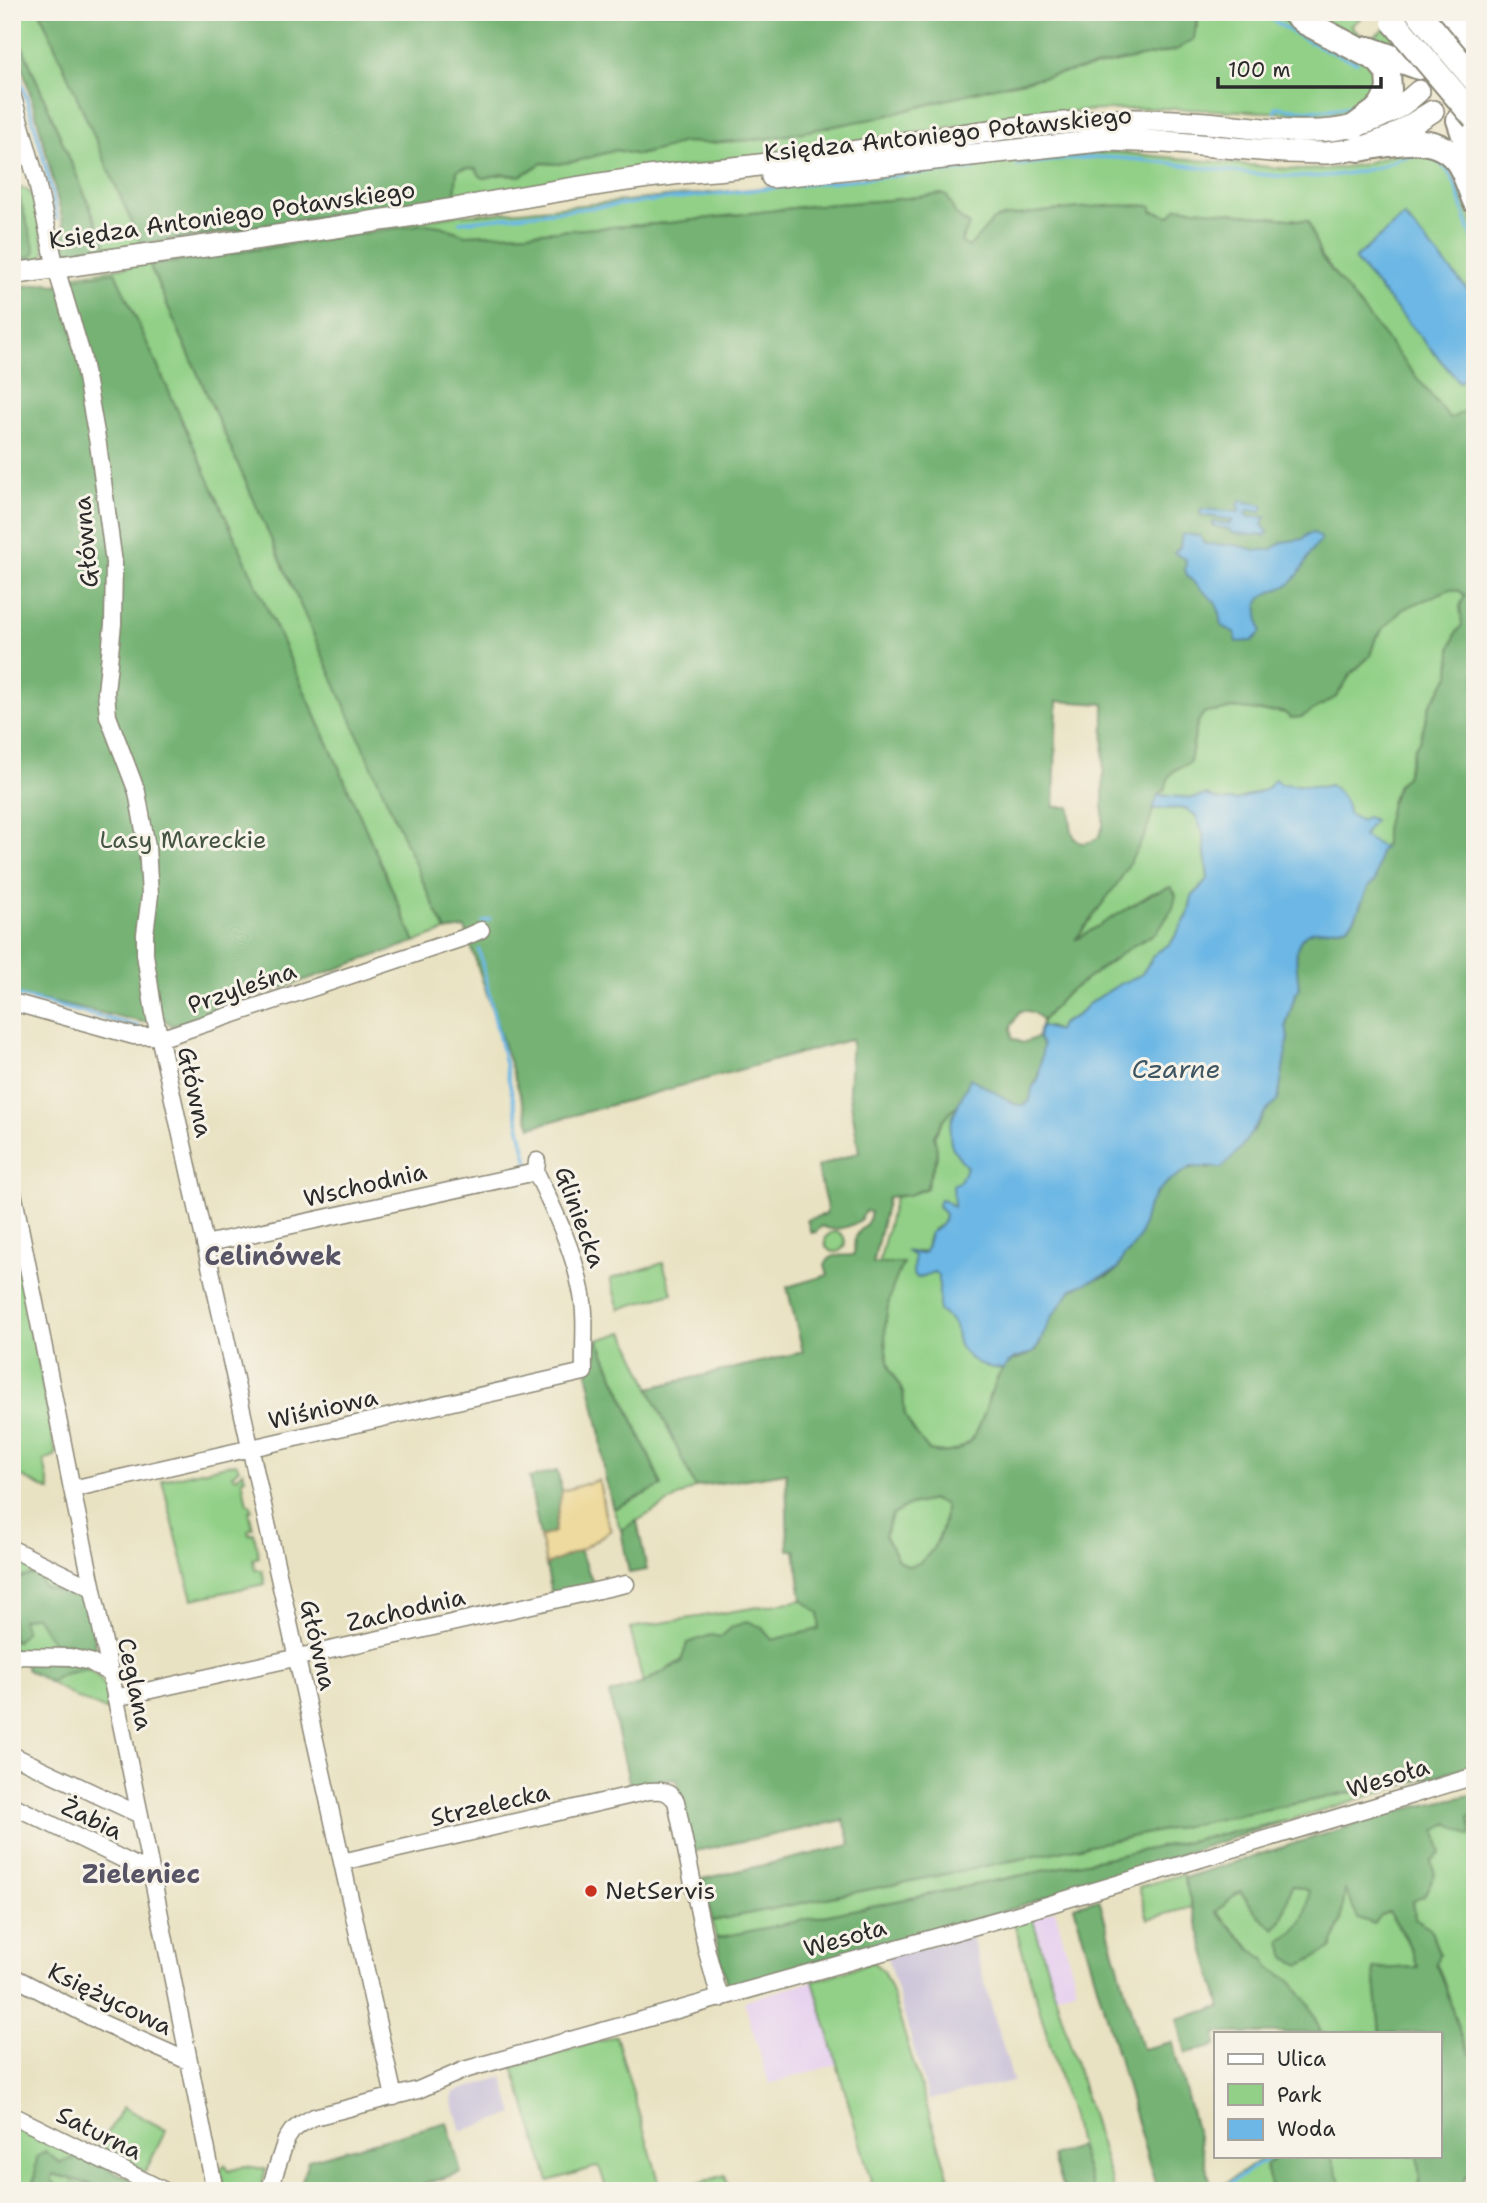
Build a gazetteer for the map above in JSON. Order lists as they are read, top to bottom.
{
  "streets": {
    "main road": ["Księdza Antoniego Poławskiego"],
    "street": [
      "Główna",
      "Przyleśna",
      "Wschodnia",
      "Gliniecka",
      "Wiśniowa",
      "Zachodnia",
      "Ceglana",
      "Wesoła",
      "Strzelecka",
      "Żabia",
      "Księżycowa",
      "Saturna"
    ]
  },
  "crossings": [
    ["Księdza Antoniego Poławskiego", "Główna"],
    ["Główna", "Przyleśna"],
    ["Główna", "Wschodnia"],
    ["Główna", "Wiśniowa"],
    ["Główna", "Zachodnia"],
    ["Główna", "Wesoła"],
    ["Główna", "Strzelecka"],
    ["Wschodnia", "Gliniecka"],
    ["Gliniecka", "Wiśniowa"],
    ["Wiśniowa", "Ceglana"],
    ["Zachodnia", "Ceglana"],
    ["Ceglana", "Żabia"],
    ["Ceglana", "Księżycowa"],
    ["Wesoła", "Strzelecka"]
  ],
  "districts": ["Celinówek", "Zieleniec"],
  "water": ["Czarne"],
  "parks": ["Lasy Mareckie"],
  "places": ["NetServis"],
  "legend": ["Ulica", "Park", "Woda"],
  "scale_bar": "100 m"
}
